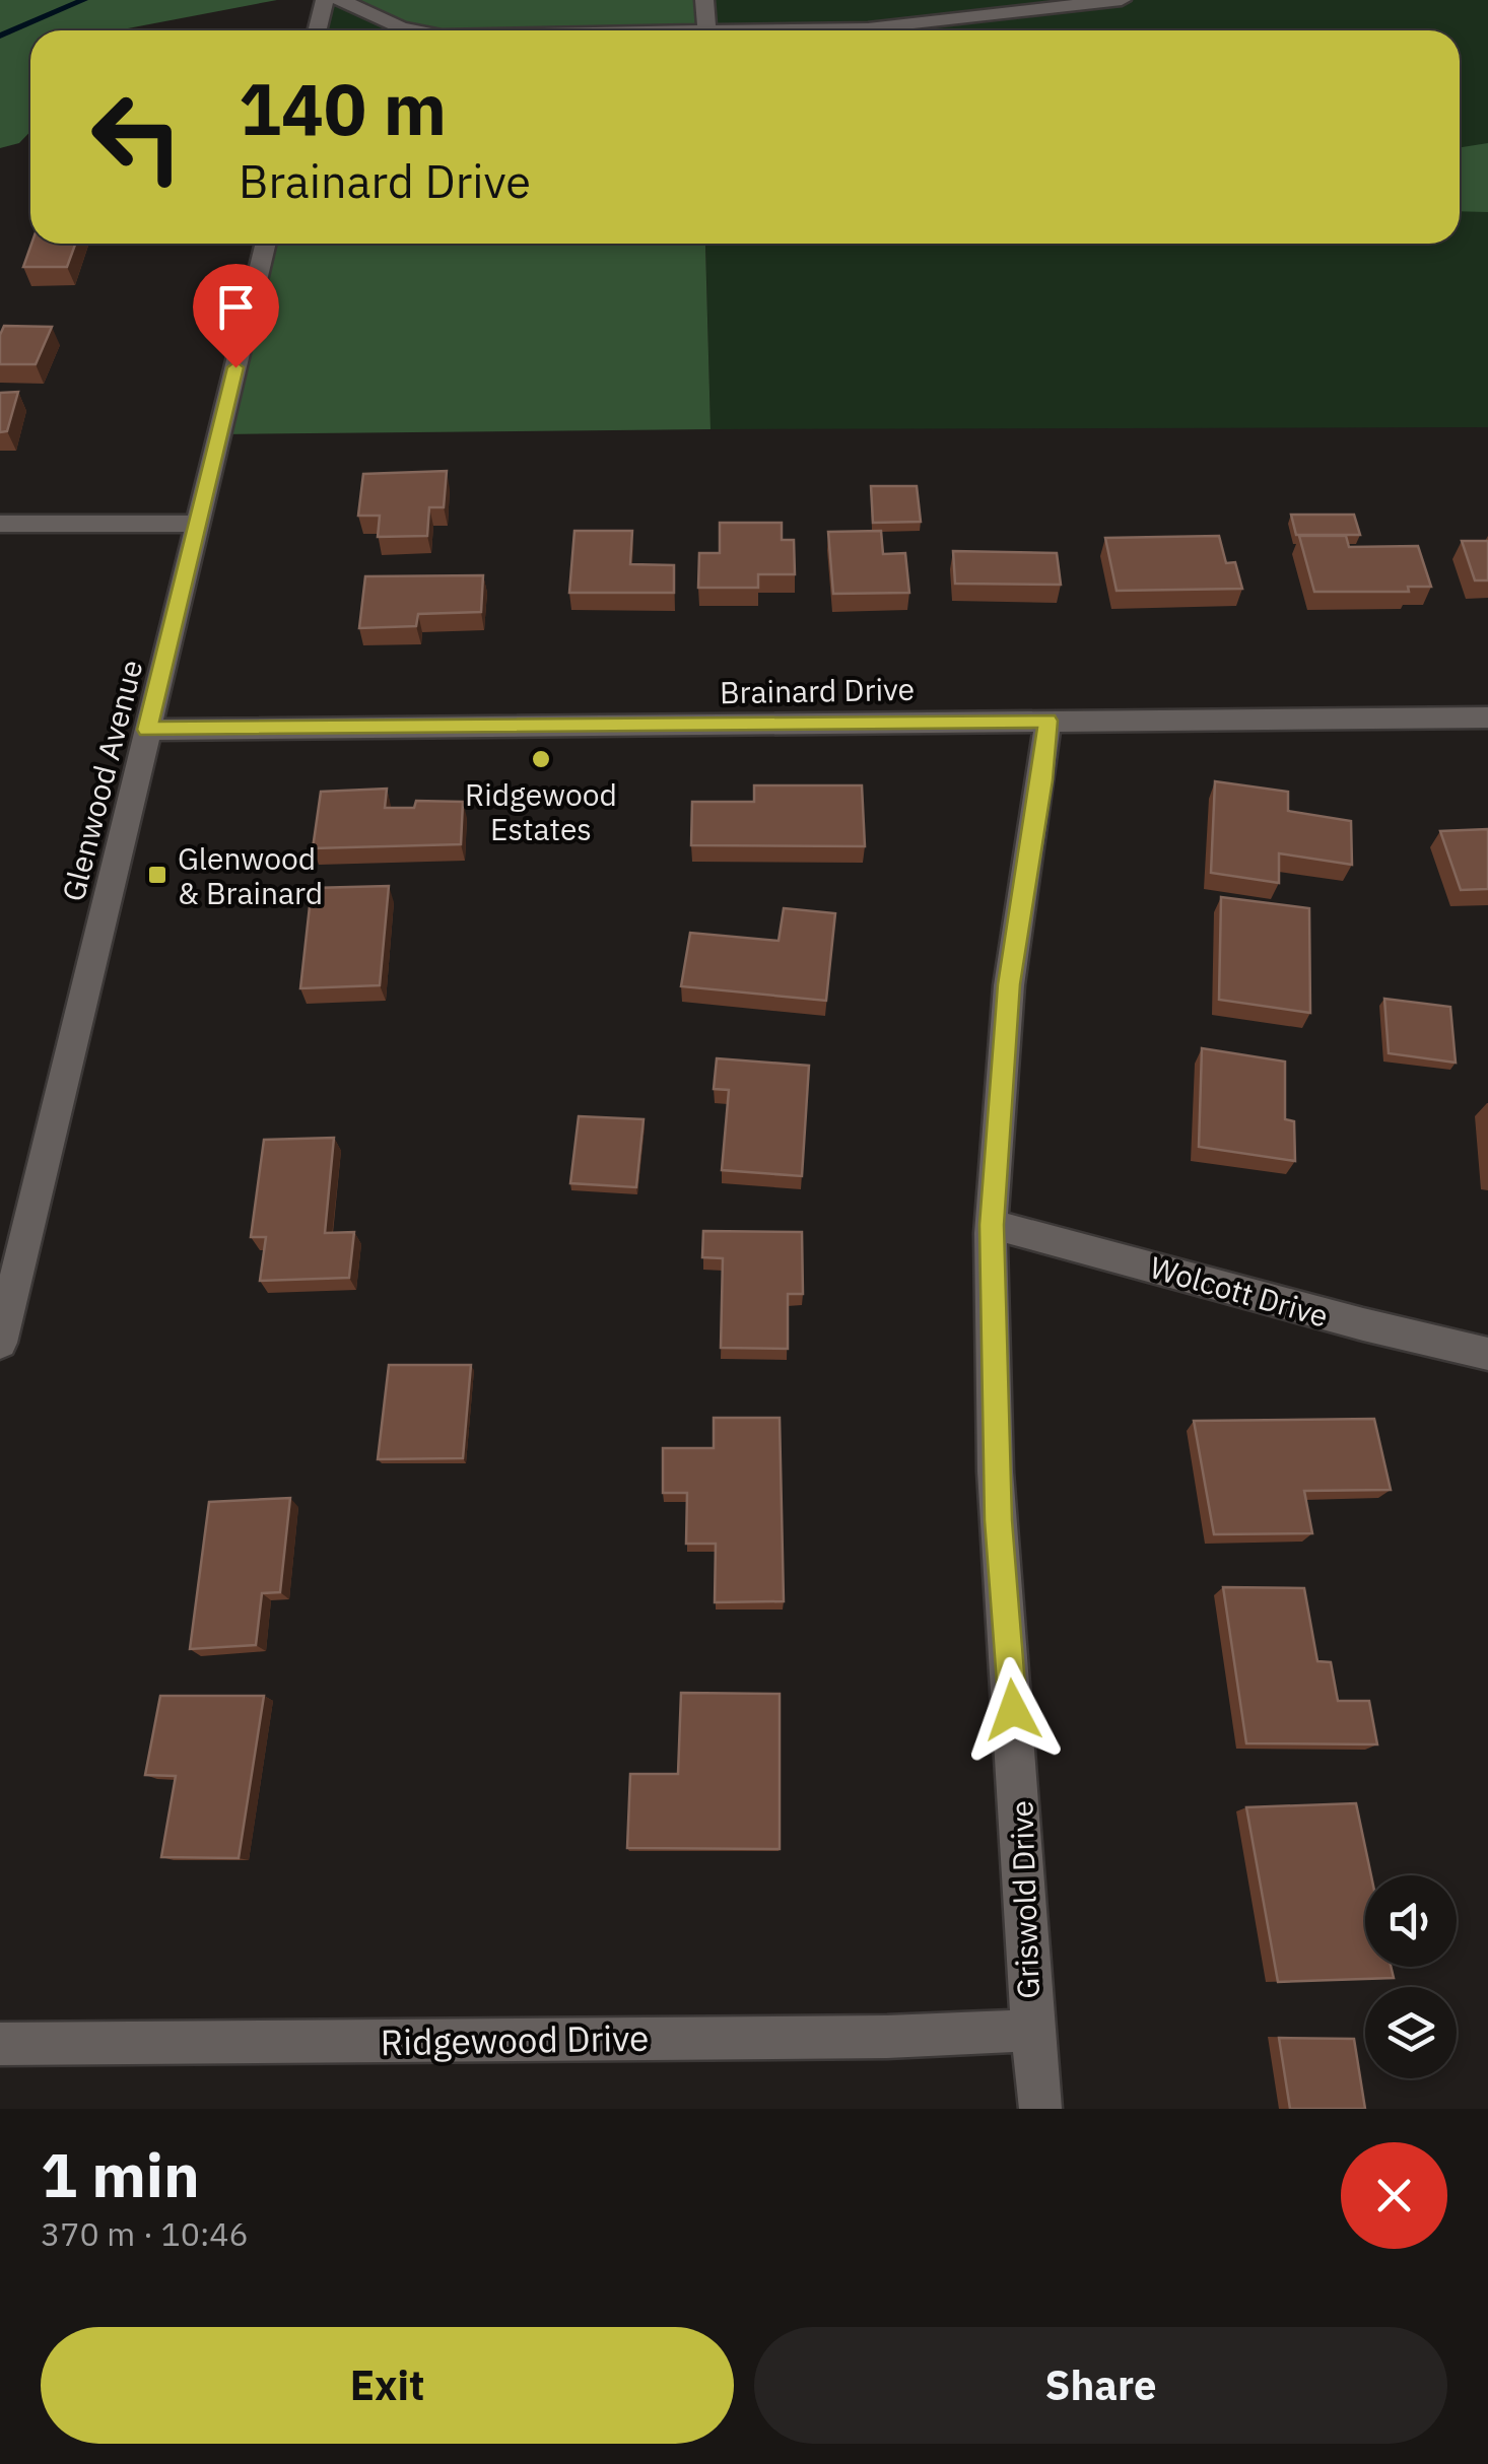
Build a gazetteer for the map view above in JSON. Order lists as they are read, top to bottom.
{
  "streets": {
    "street": [
      "Brainard Drive",
      "Glenwood Avenue",
      "Wolcott Drive",
      "Griswold Drive",
      "Ridgewood Drive"
    ]
  },
  "crossings": [
    ["Brainard Drive", "Glenwood Avenue"],
    ["Brainard Drive", "Griswold Drive"],
    ["Wolcott Drive", "Griswold Drive"],
    ["Griswold Drive", "Ridgewood Drive"]
  ],
  "places": {
    "other": ["Ridgewood Estates"],
    "transit": ["Glenwood & Brainard"]
  },
  "page": {
    "turn": ["140 m", "Brainard Drive"],
    "heading": ["1 min", "370 m · 10:46"],
    "buttons": ["Exit", "Share"]
  }
}
